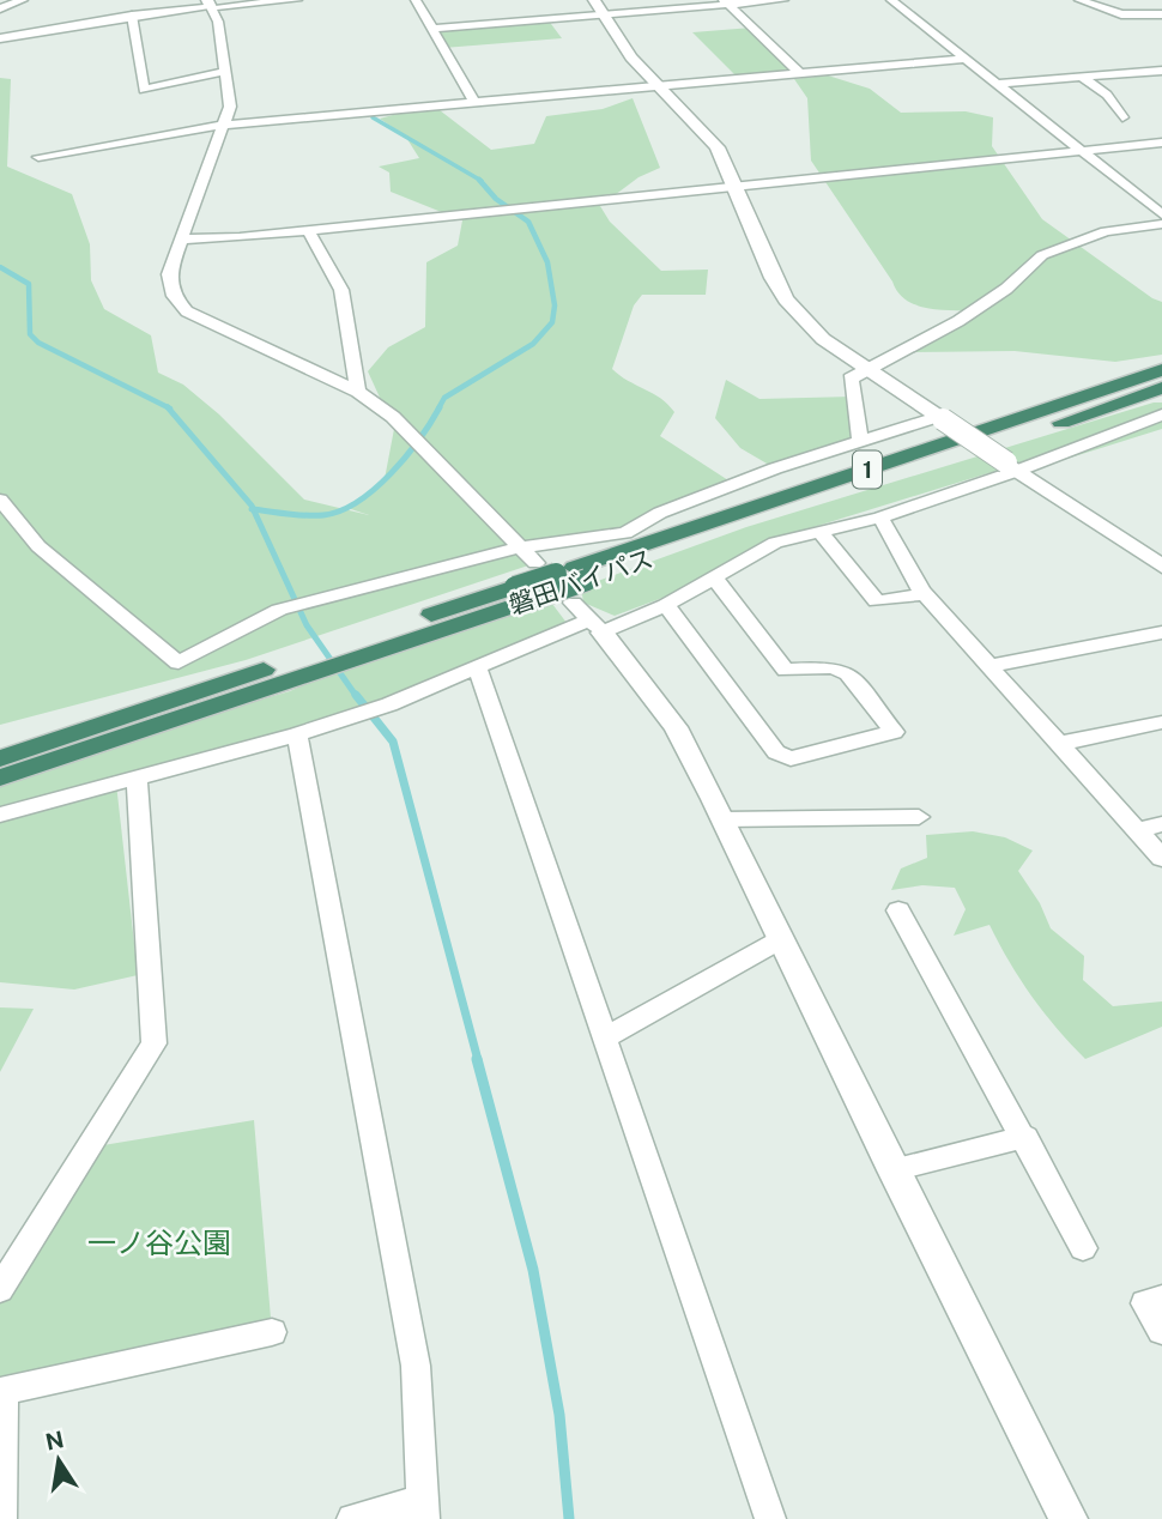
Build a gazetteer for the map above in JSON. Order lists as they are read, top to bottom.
{
  "streets": {
    "highway": ["1", "磐田バイパス"]
  },
  "parks": ["一ノ谷公園"],
  "north": "top"
}
